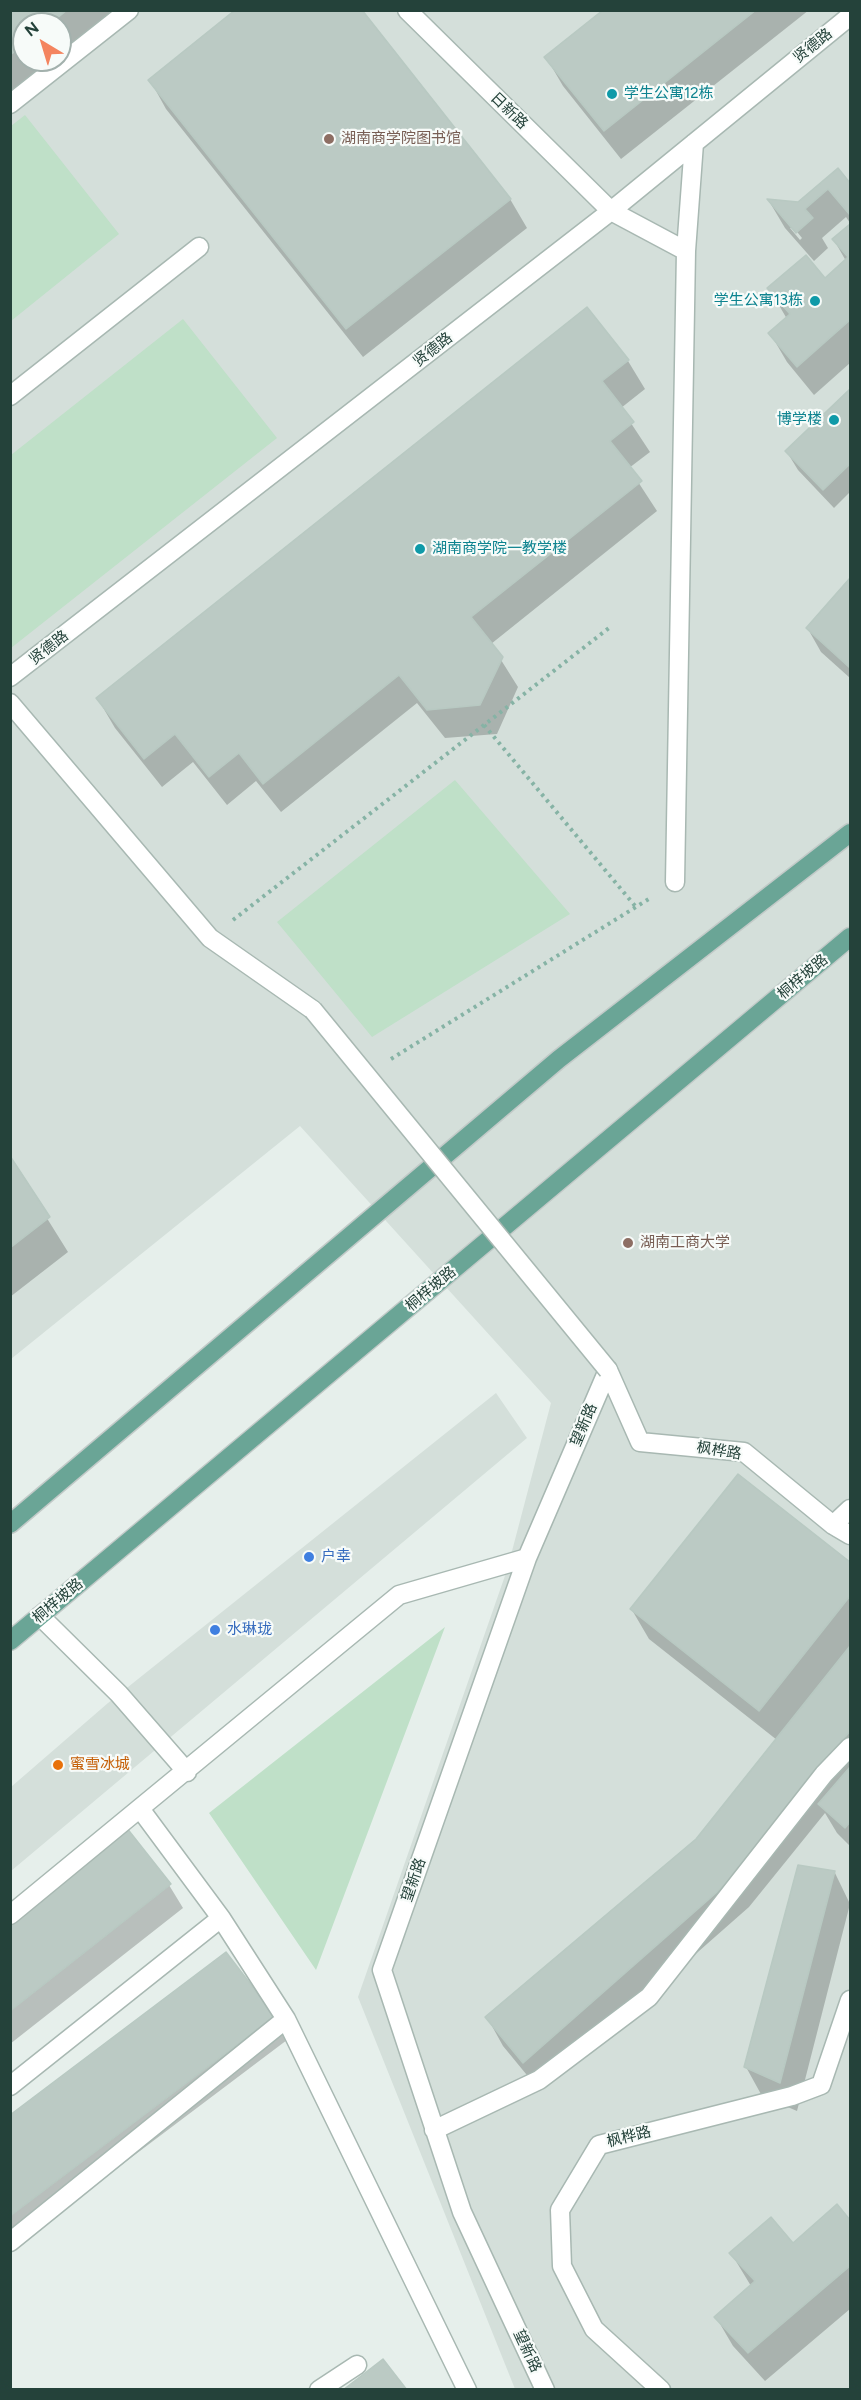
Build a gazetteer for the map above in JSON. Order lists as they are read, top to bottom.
{
  "streets": {
    "main road": ["桐梓坡路"],
    "street": [
      "贤德路",
      "日新路",
      "望新路",
      "枫桦路"
    ]
  },
  "crossings": [
    ["贤德路", "日新路"],
    ["望新路", "枫桦路"]
  ],
  "places": [
    "学生公寓12栋",
    "湖南商学院图书馆",
    "学生公寓13栋",
    "博学楼",
    "湖南商学院一教学楼",
    "湖南工商大学",
    "户幸",
    "水琳珑",
    "蜜雪冰城"
  ],
  "north": "top left"
}
